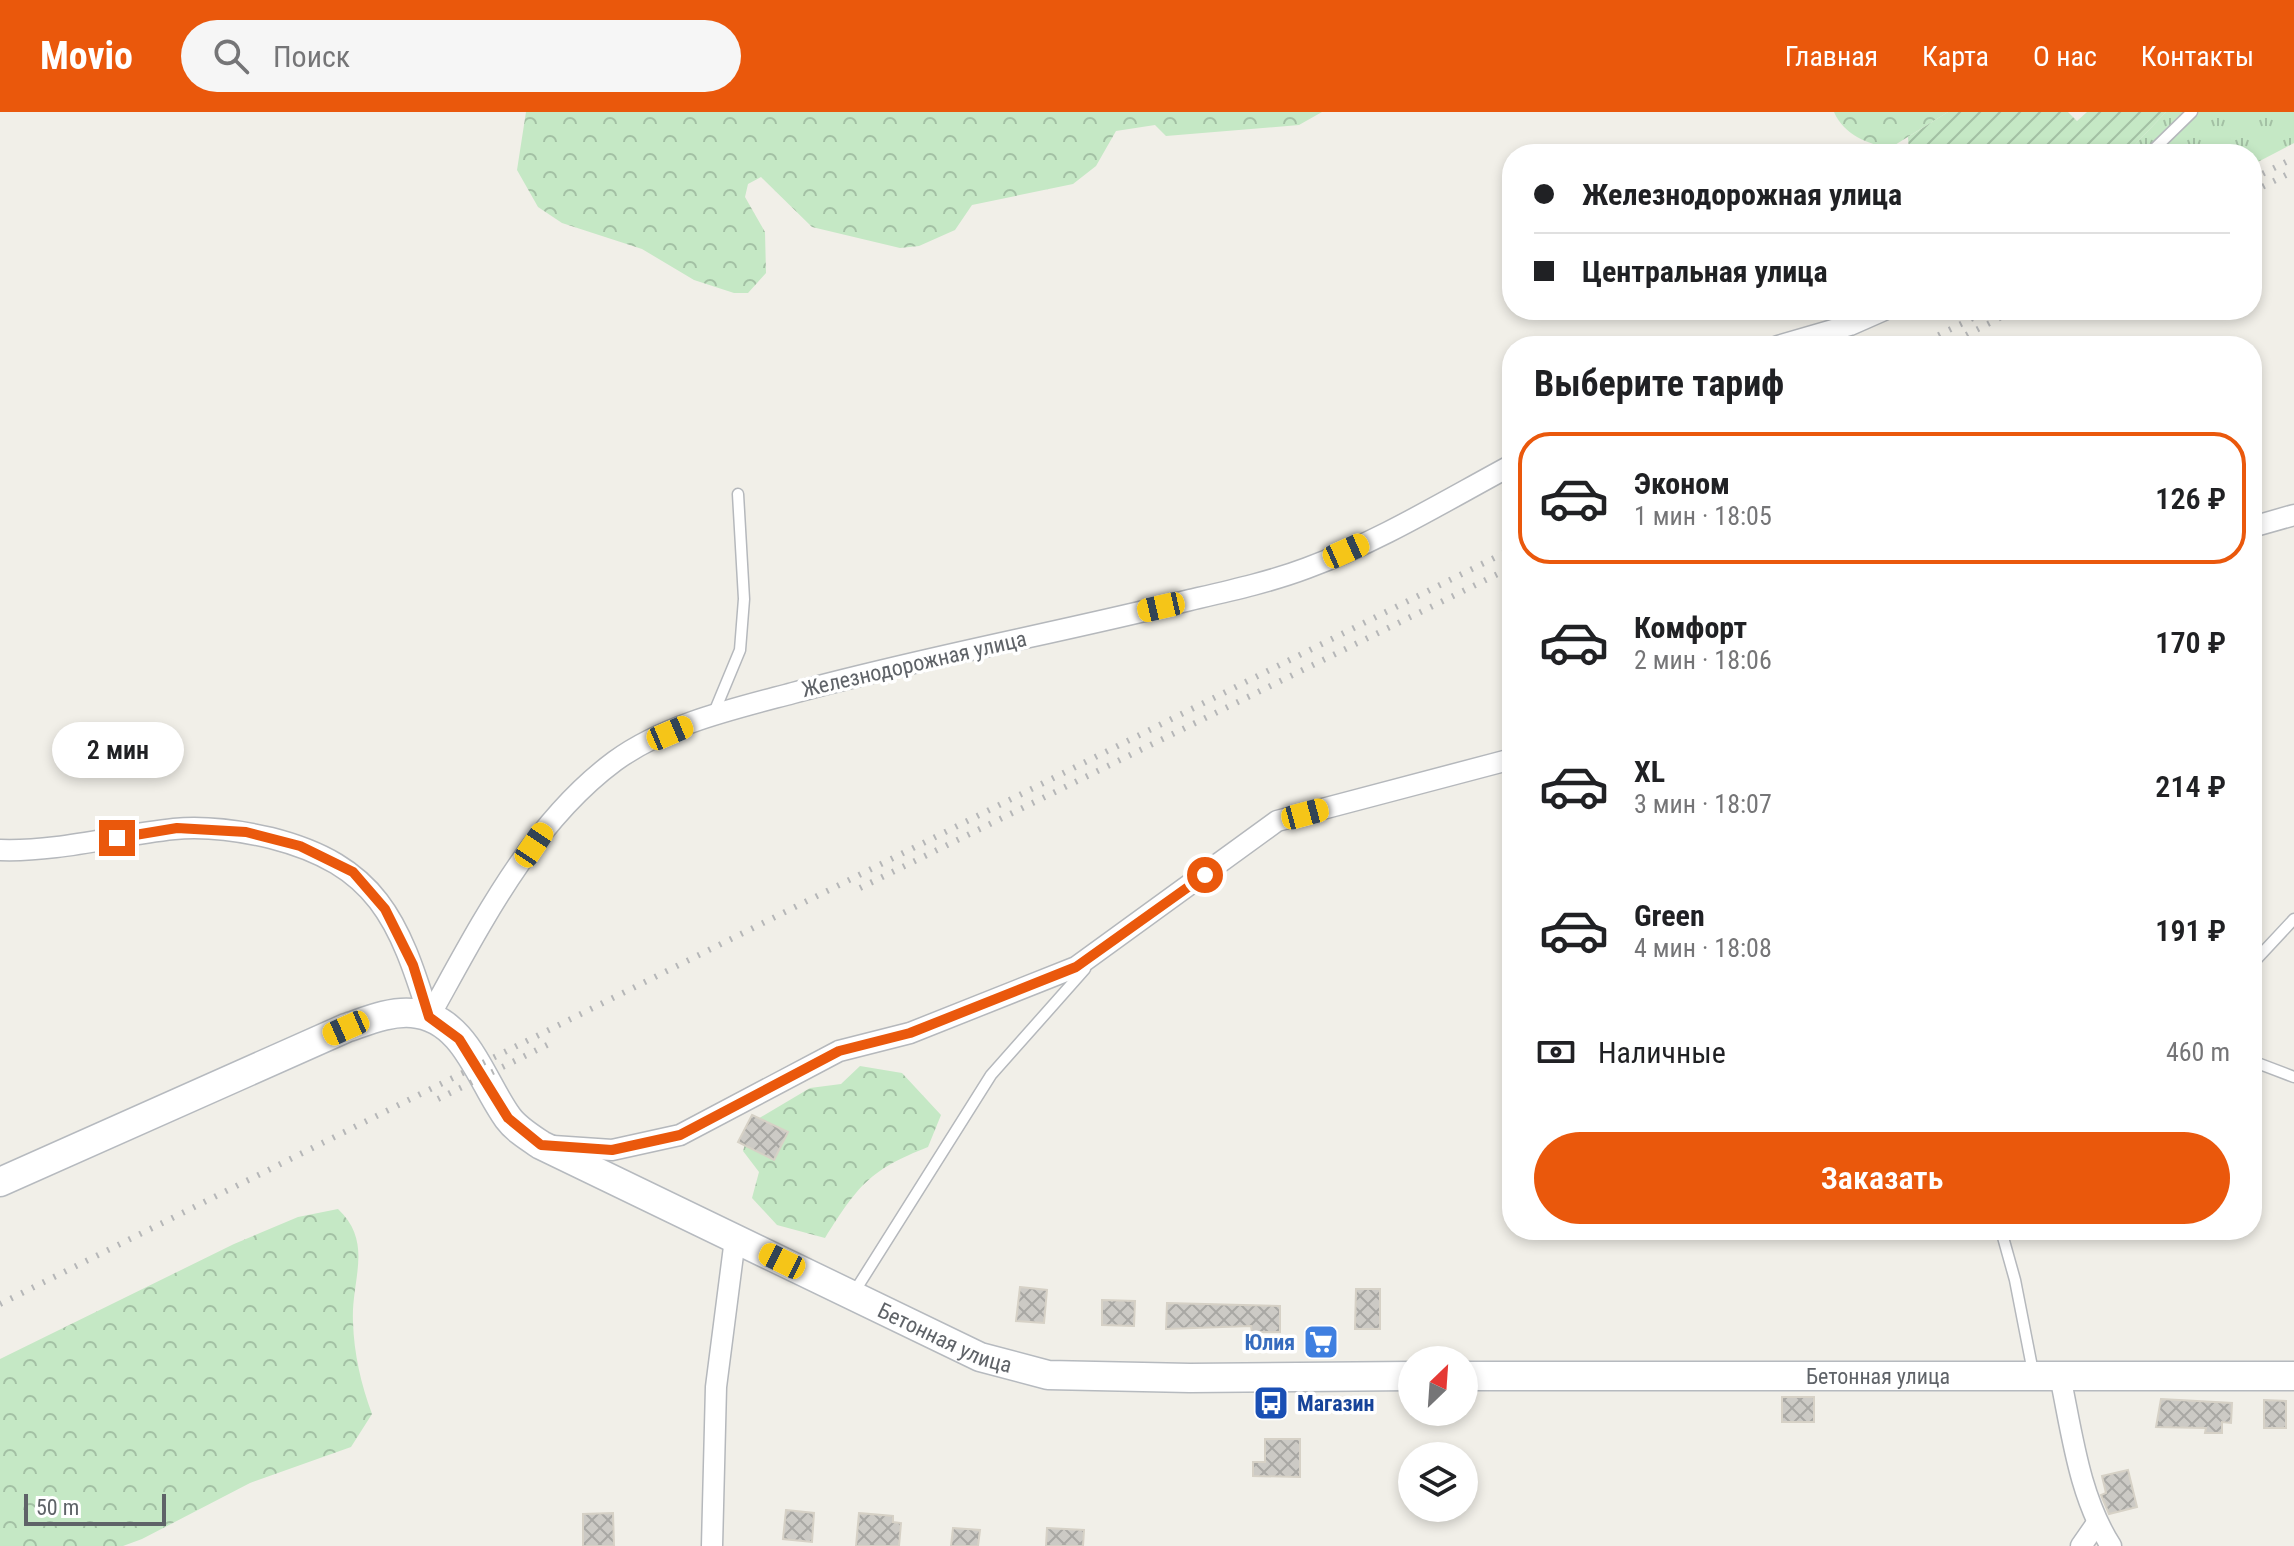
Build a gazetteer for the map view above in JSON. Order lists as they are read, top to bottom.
{
  "streets": {
    "main road": ["Бетонная улица"],
    "street": ["Железнодорожная улица"]
  },
  "places": {
    "supermarket": ["Юлия"],
    "bus stop": ["Магазин"]
  },
  "scale_bar": "50 m",
  "north": "top right",
  "page": {
    "header": "Movio",
    "search": "Поиск",
    "nav": [
      "Главная",
      "Карта",
      "О нас",
      "Контакты"
    ],
    "banner": ["Железнодорожная улица", "Центральная улица"],
    "heading": "Выберите тариф",
    "list": [
      {
        "name": "Эконом",
        "note": "1 мин · 18:05",
        "value": "126 ₽"
      },
      {
        "name": "Комфорт",
        "note": "2 мин · 18:06",
        "value": "170 ₽"
      },
      {
        "name": "XL",
        "note": "3 мин · 18:07",
        "value": "214 ₽"
      },
      {
        "name": "Green",
        "note": "4 мин · 18:08",
        "value": "191 ₽"
      }
    ],
    "bubble": "2 мин",
    "pay": ["Наличные", "460 m"],
    "buttons": "Заказать",
    "scale": "50 m"
  }
}
